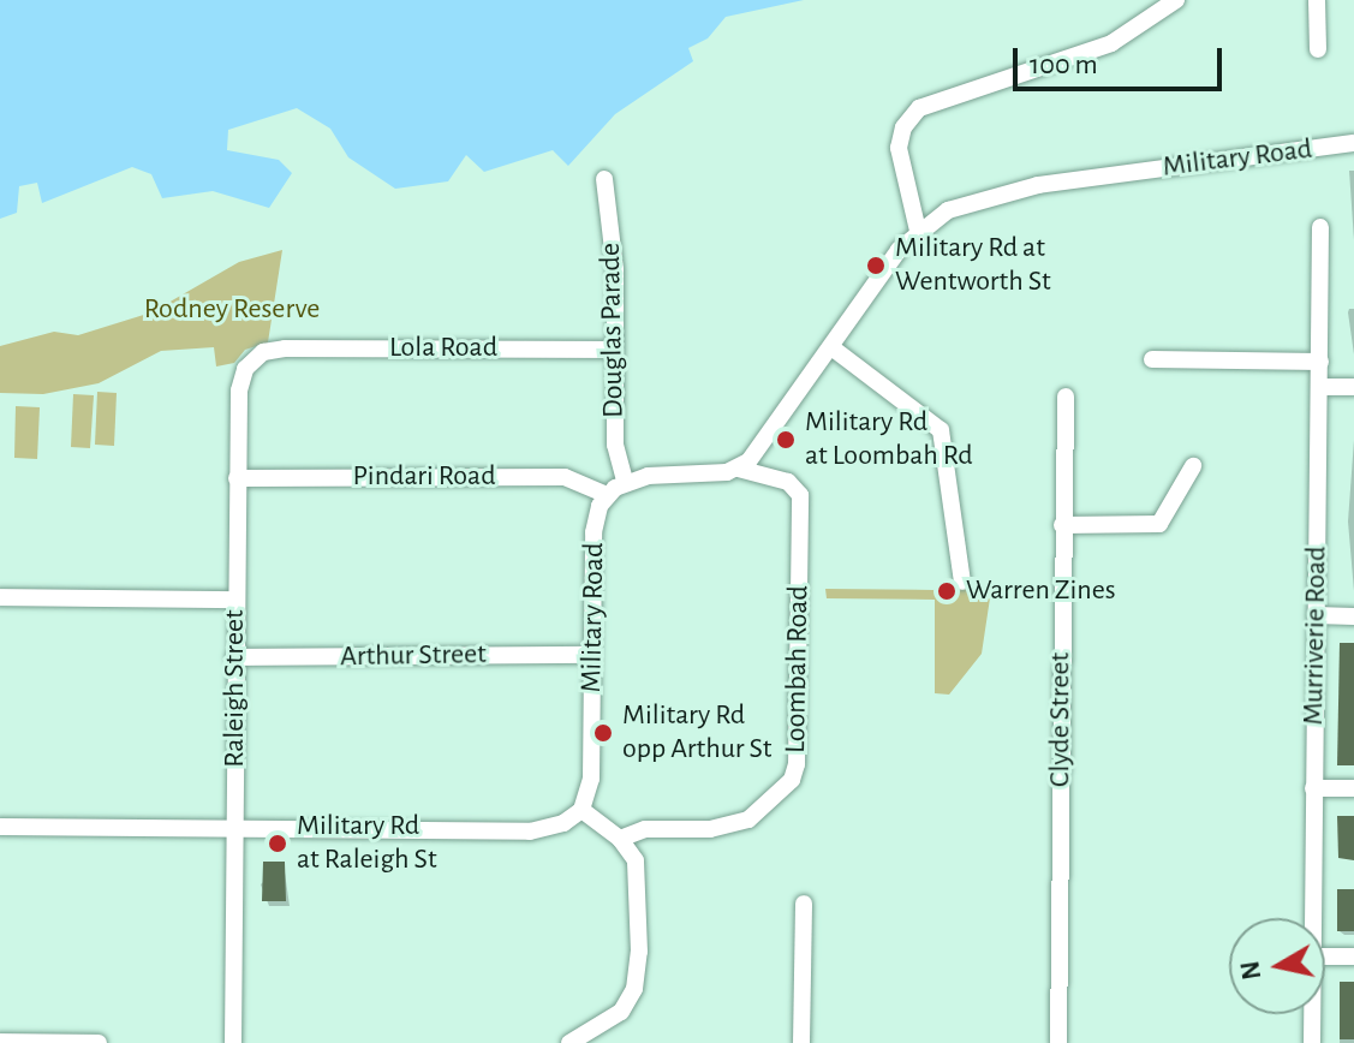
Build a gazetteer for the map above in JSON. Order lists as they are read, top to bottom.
{
  "streets": {
    "street": [
      "Military Road",
      "Douglas Parade",
      "Lola Road",
      "Pindari Road",
      "Murriverie Road",
      "Arthur Street",
      "Loombah Road",
      "Raleigh Street",
      "Clyde Street"
    ]
  },
  "crossings": [
    ["Military Road", "Pindari Road"],
    ["Military Road", "Arthur Street"],
    ["Military Road", "Loombah Road"],
    ["Douglas Parade", "Lola Road"],
    ["Lola Road", "Raleigh Street"],
    ["Pindari Road", "Raleigh Street"],
    ["Arthur Street", "Raleigh Street"]
  ],
  "parks": ["Rodney Reserve"],
  "places": [
    "Military Rd at Wentworth St",
    "Military Rd at Loombah Rd",
    "Warren Zines",
    "Military Rd opp Arthur St",
    "Military Rd at Raleigh St"
  ],
  "scale_bar": "100 m",
  "north": "left"
}
